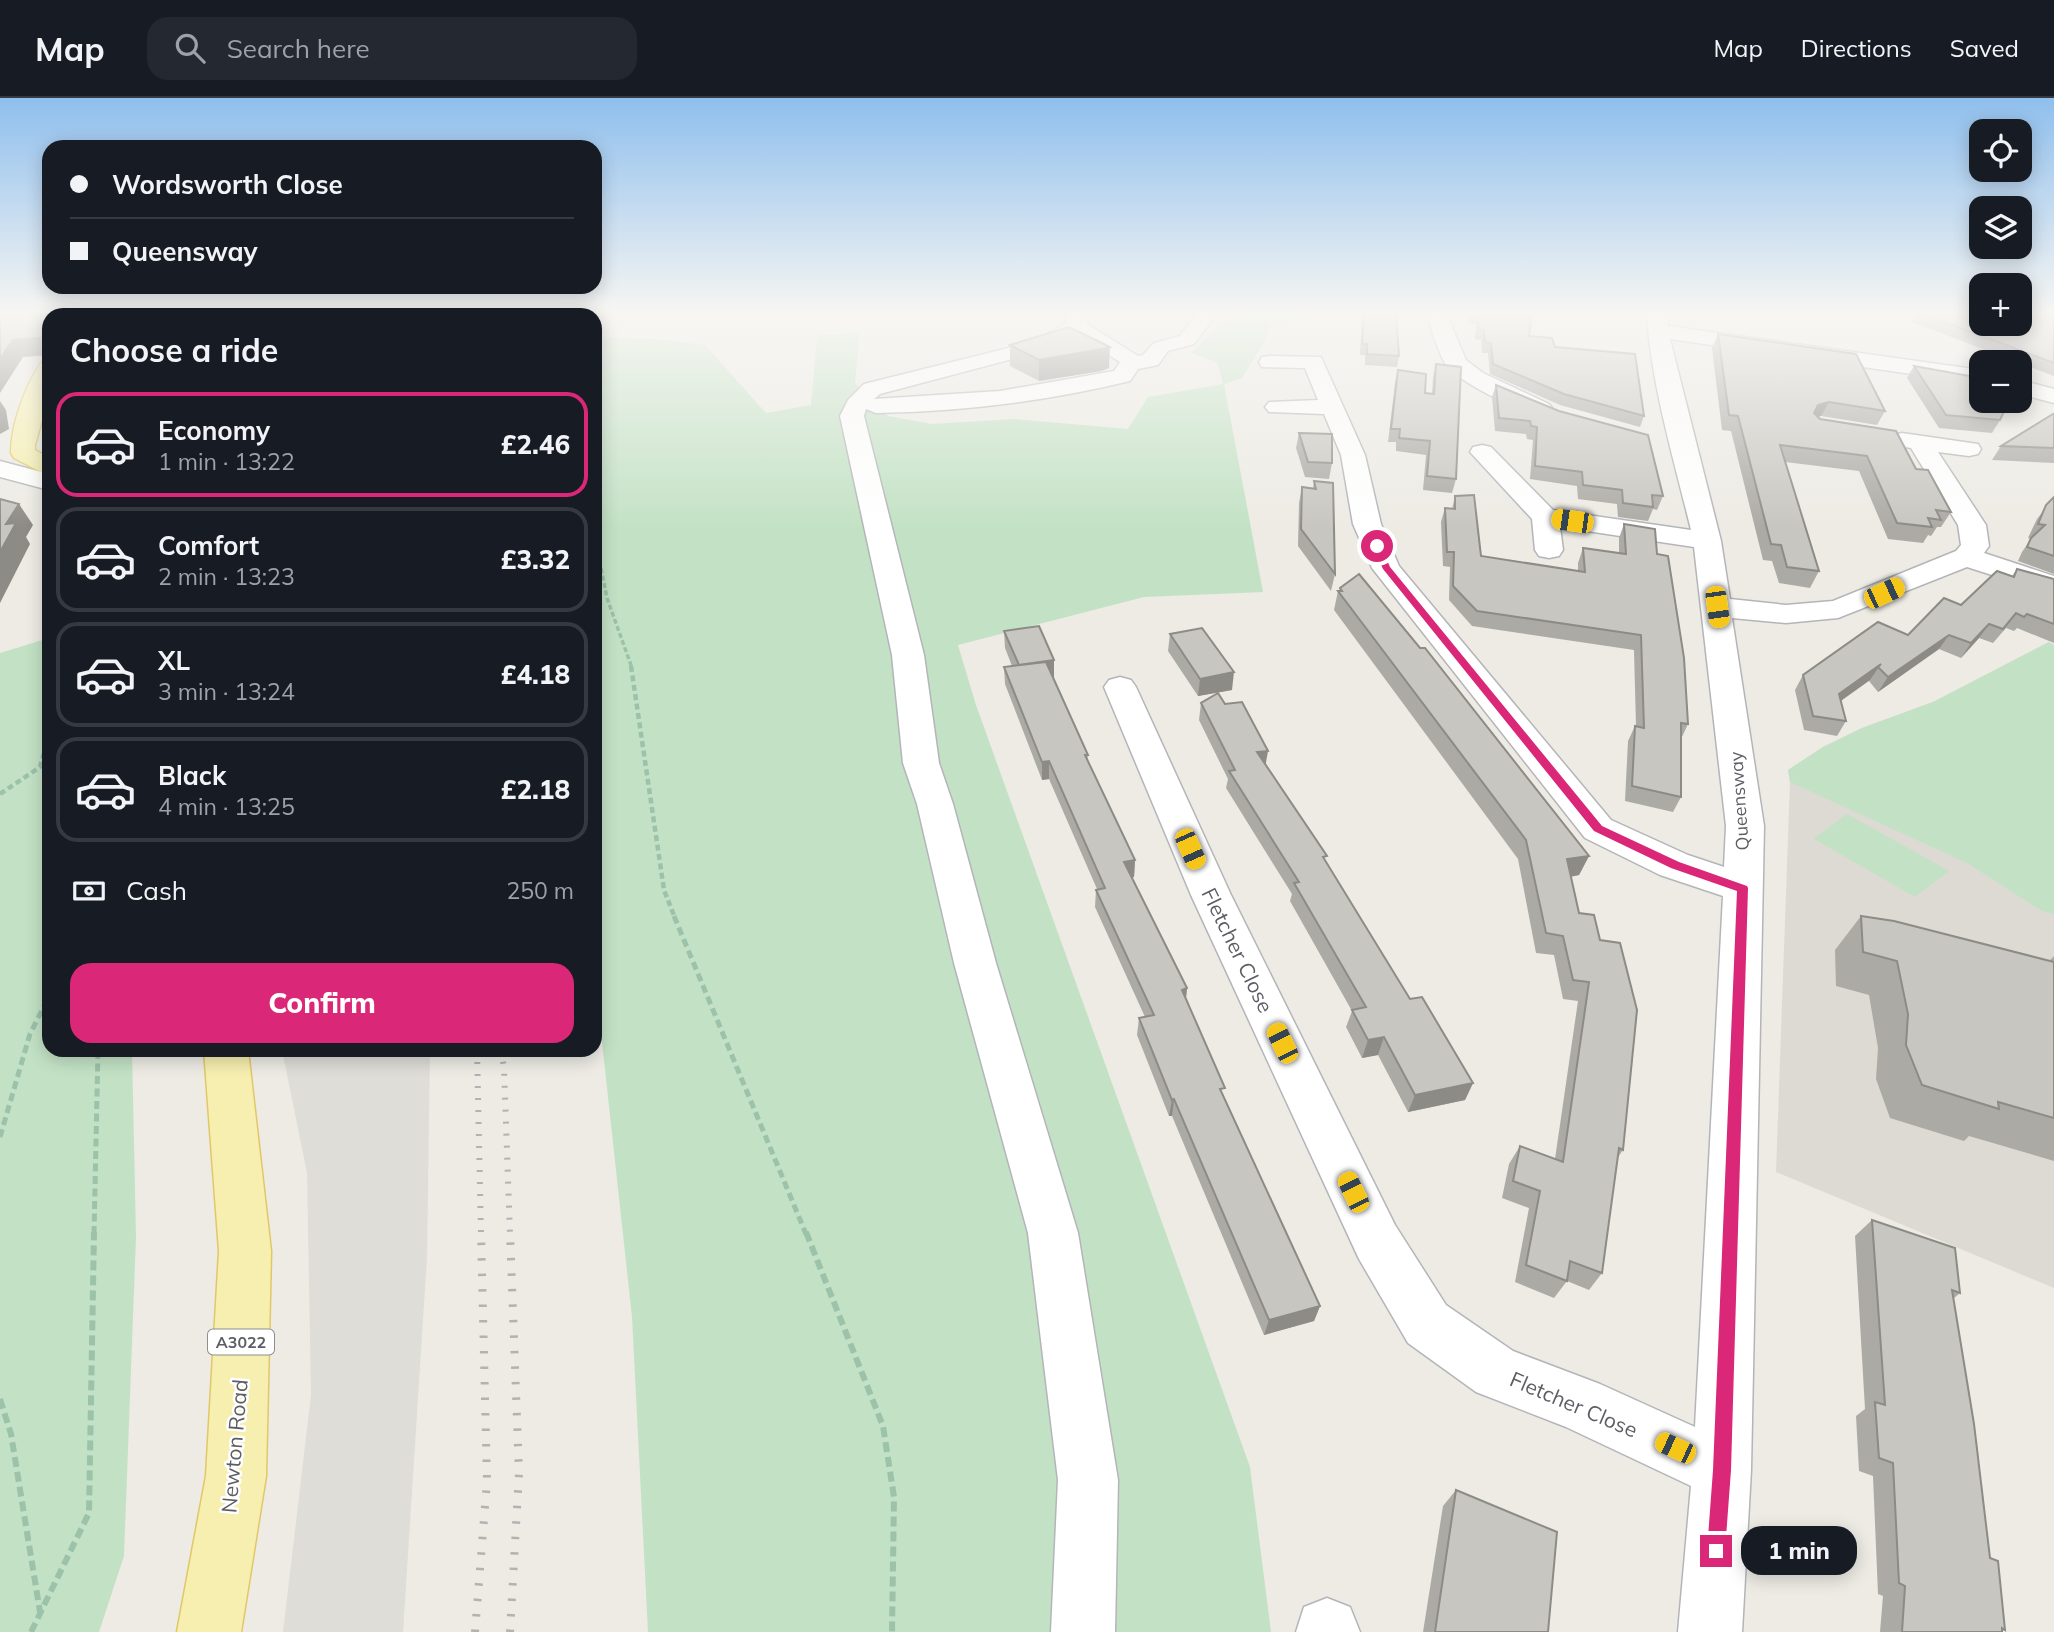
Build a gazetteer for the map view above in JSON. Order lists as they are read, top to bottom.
{
  "streets": {
    "main road": ["A3022", "Newton Road"],
    "street": ["Queensway", "Fletcher Close"]
  },
  "crossings": [
    ["Queensway", "Fletcher Close"]
  ],
  "page": {
    "header": "Map",
    "search": "Search here",
    "nav": ["Map", "Directions", "Saved"],
    "map_buttons": ["+", "−"],
    "banner": ["Wordsworth Close", "Queensway"],
    "heading": "Choose a ride",
    "list": [
      {
        "name": "Economy",
        "note": "1 min · 13:22",
        "value": "£2.46"
      },
      {
        "name": "Comfort",
        "note": "2 min · 13:23",
        "value": "£3.32"
      },
      {
        "name": "XL",
        "note": "3 min · 13:24",
        "value": "£4.18"
      },
      {
        "name": "Black",
        "note": "4 min · 13:25",
        "value": "£2.18"
      }
    ],
    "pay": ["Cash", "250 m"],
    "buttons": "Confirm",
    "bubble": "1 min"
  }
}
